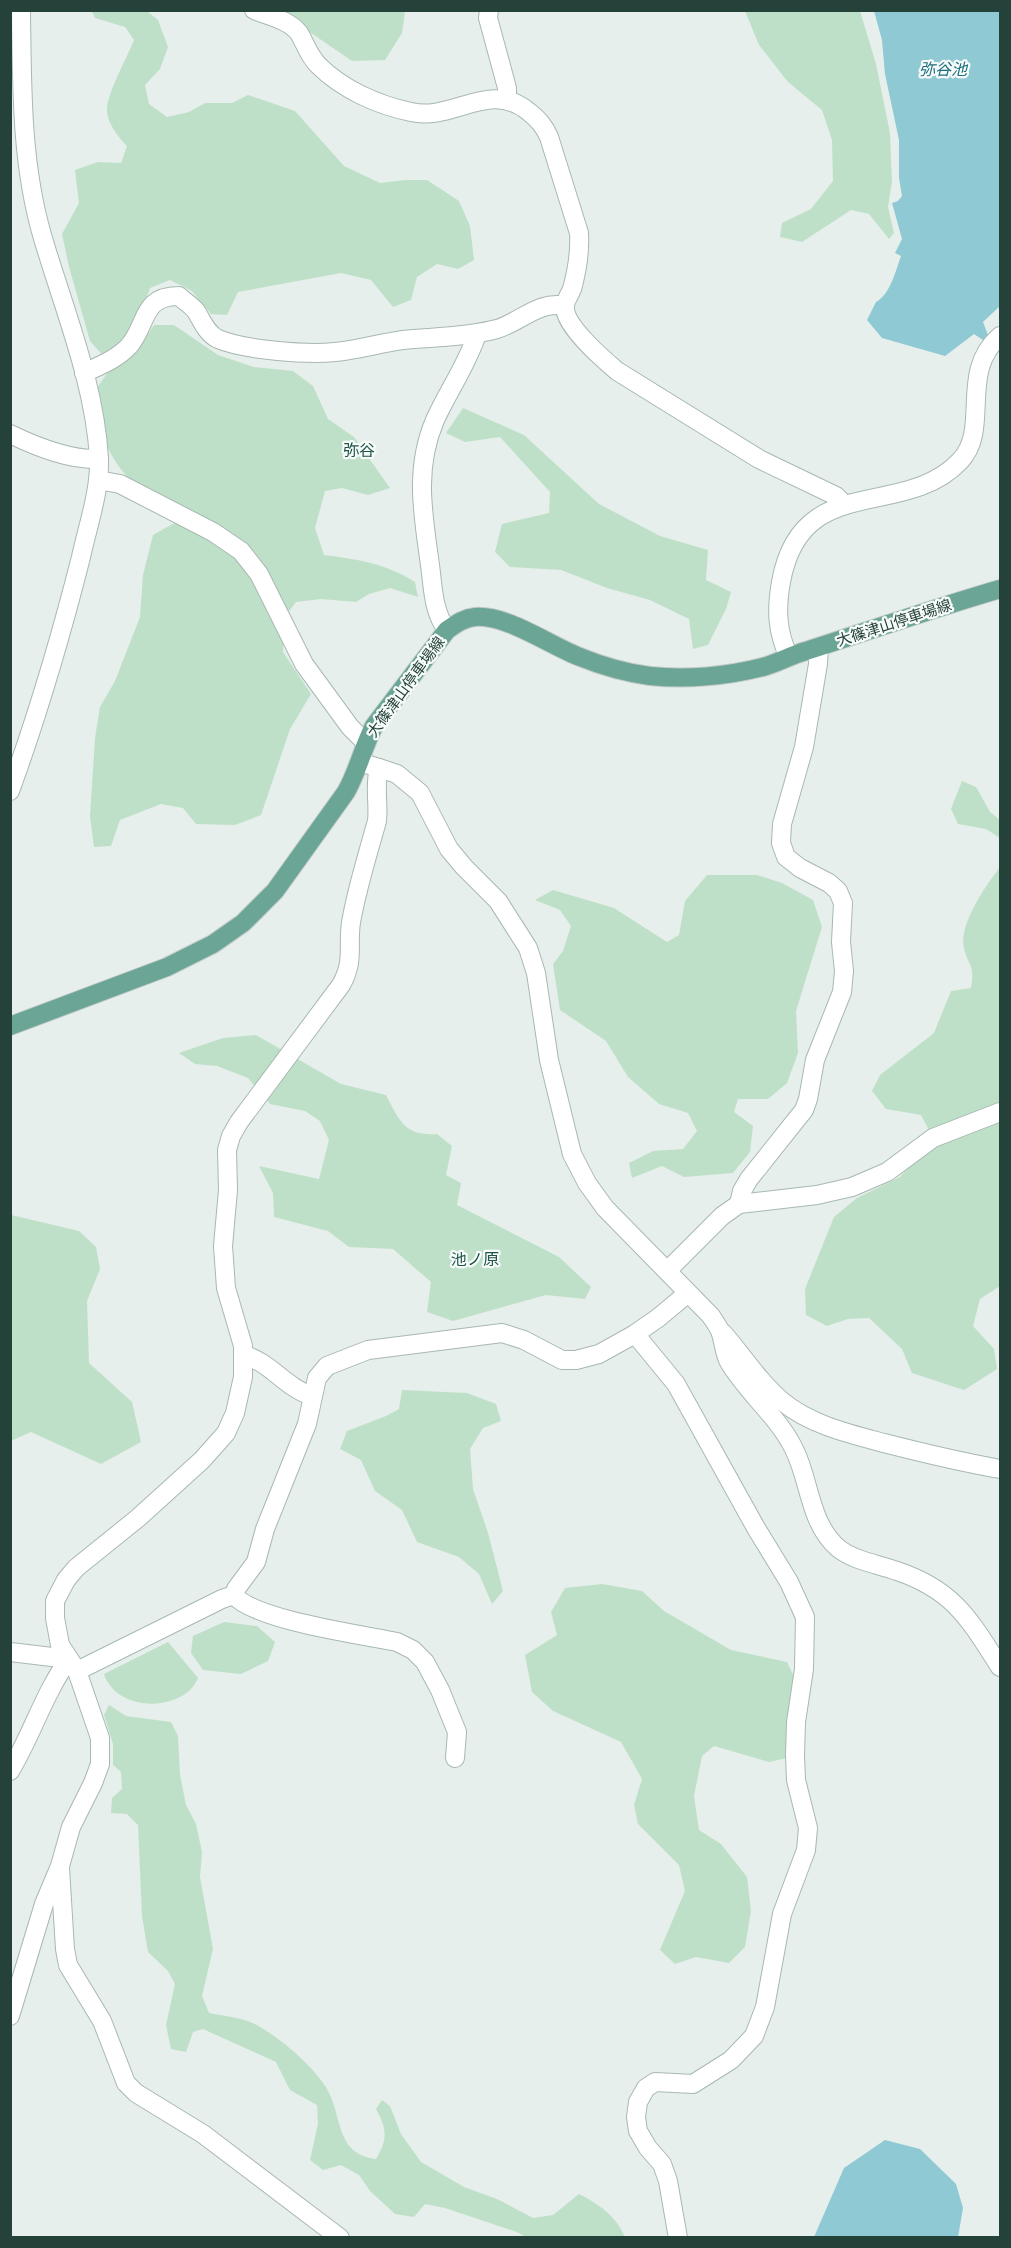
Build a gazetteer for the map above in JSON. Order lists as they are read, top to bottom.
{
  "streets": {
    "main road": ["大篠津山停車場線"]
  },
  "districts": ["弥谷", "池ノ原"],
  "water": ["弥谷池"]
}
